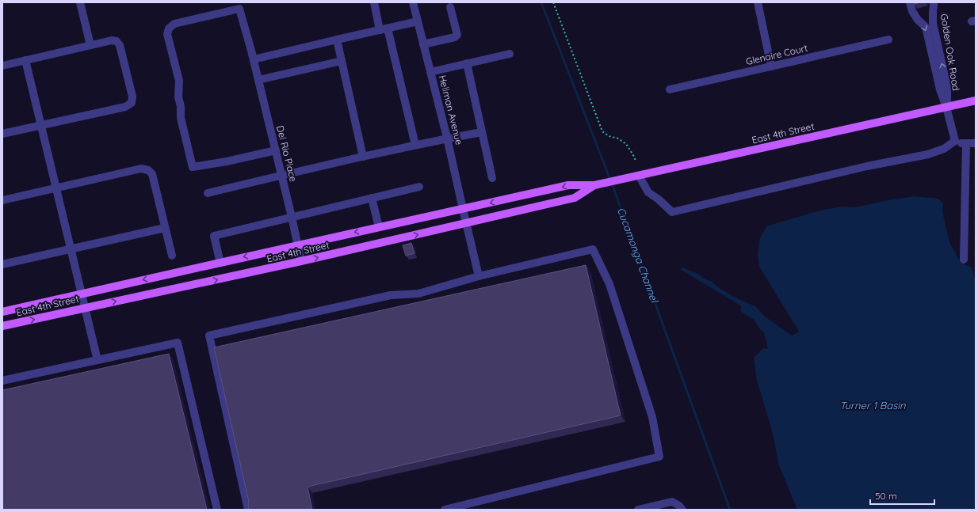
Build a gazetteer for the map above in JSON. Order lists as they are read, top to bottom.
{
  "streets": {
    "main road": ["East 4th Street"],
    "street": [
      "Golden Oak Road",
      "Glenaire Court",
      "Hellman Avenue",
      "Del Rio Place"
    ]
  },
  "crossings": [
    ["Golden Oak Road", "East 4th Street"],
    ["Hellman Avenue", "East 4th Street"],
    ["East 4th Street", "Del Rio Place"]
  ],
  "water": ["Cucamonga Channel", "Turner 1 Basin"],
  "scale_bar": "50 m"
}
